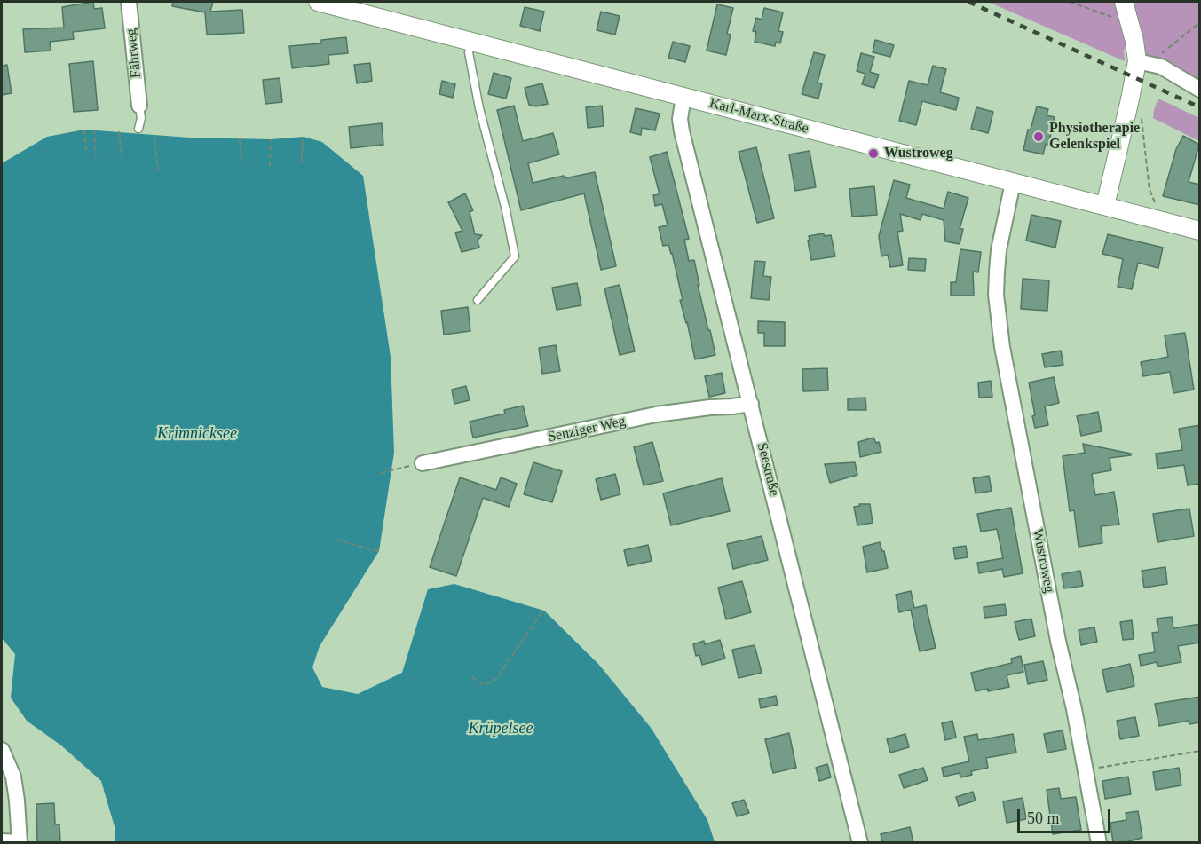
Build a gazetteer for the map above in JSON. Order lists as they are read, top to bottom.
{
  "streets": {
    "street": [
      "Fährweg",
      "Karl-Marx-Straße",
      "Senziger Weg",
      "Seestraße",
      "Wustroweg"
    ]
  },
  "crossings": [
    ["Karl-Marx-Straße", "Seestraße"],
    ["Karl-Marx-Straße", "Wustroweg"],
    ["Senziger Weg", "Seestraße"]
  ],
  "water": ["Krimnicksee", "Krüpelsee"],
  "places": ["Physiotherapie Gelenkspiel", "Wustroweg"],
  "scale_bar": "50 m"
}
